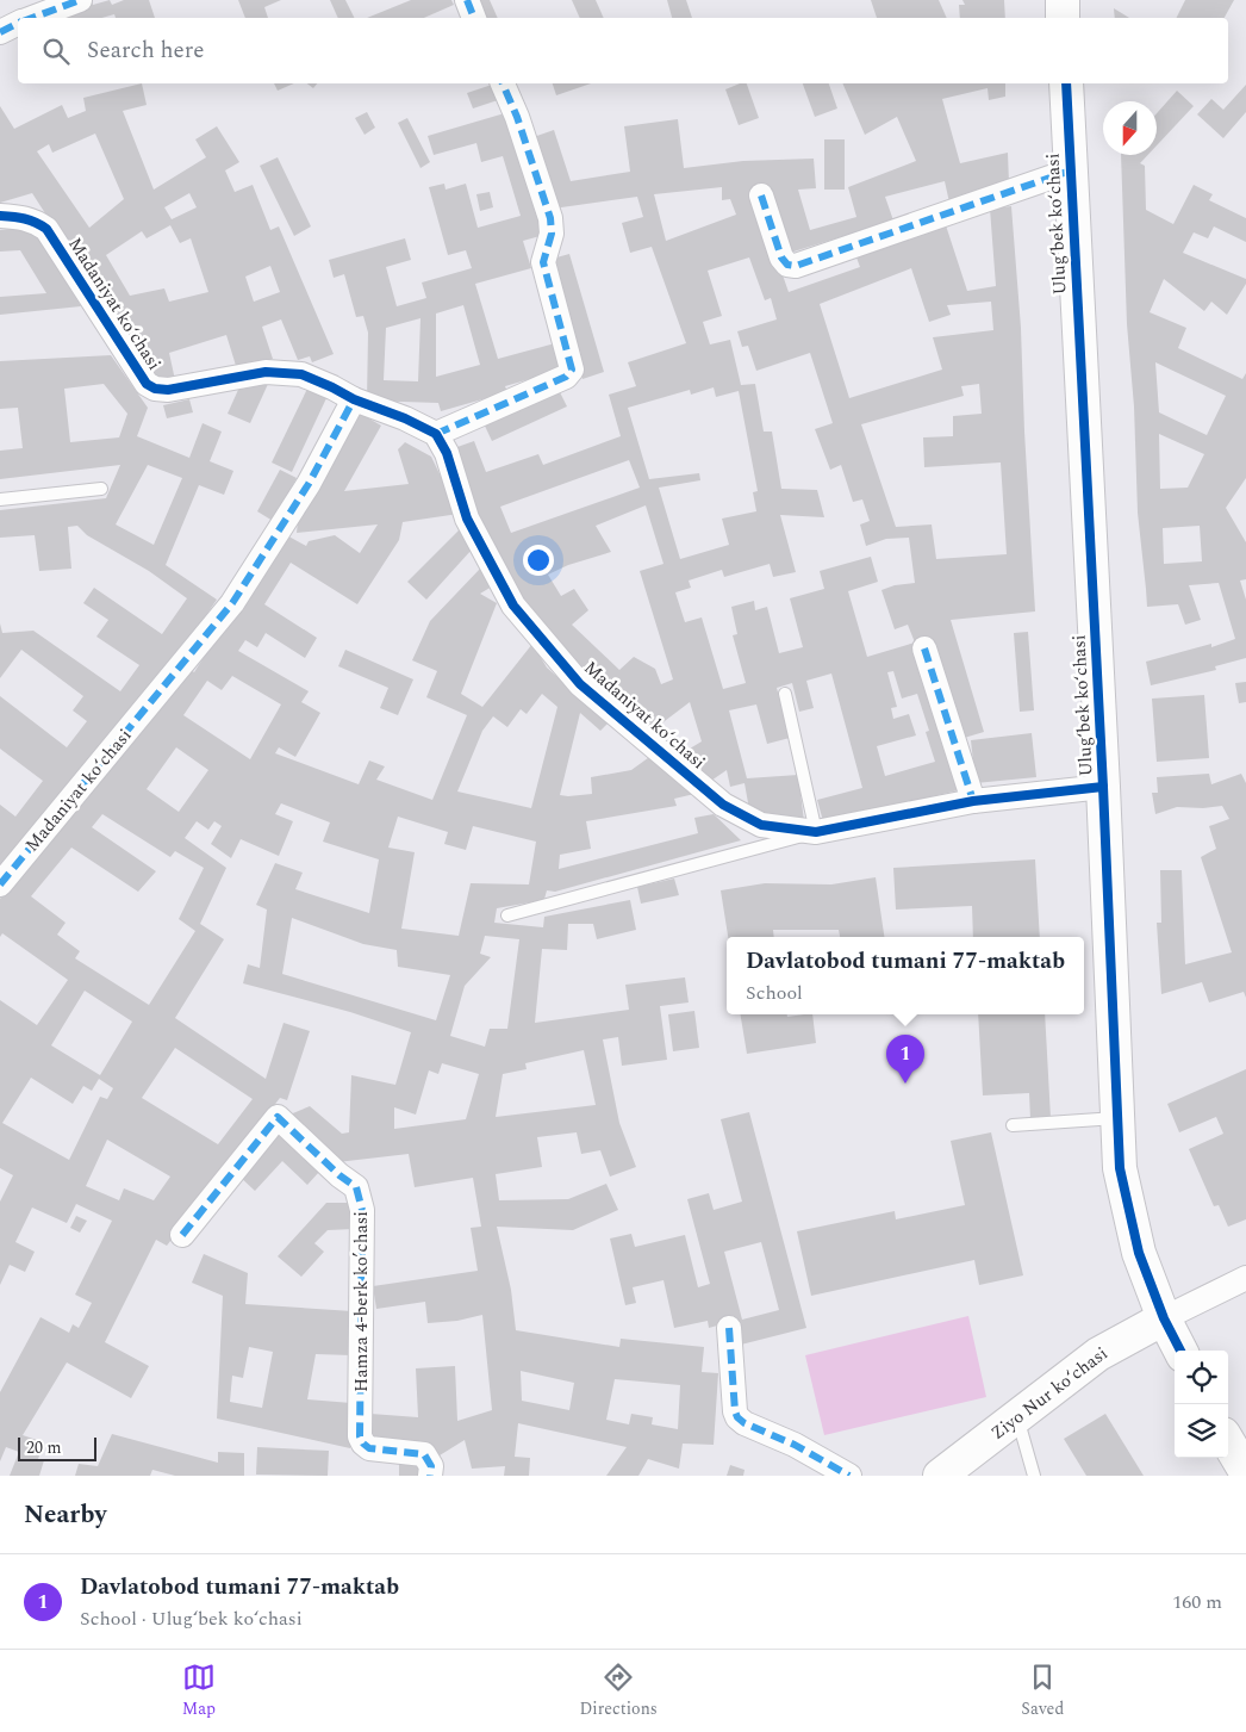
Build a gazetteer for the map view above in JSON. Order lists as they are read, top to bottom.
{
  "streets": {
    "street": [
      "Ulugʻbek koʻchasi",
      "Madaniyat koʻchasi",
      "Hamza 4-berk koʼchasi",
      "Ziyo Nur koʻchasi"
    ]
  },
  "crossings": [
    ["Ulugʻbek koʻchasi", "Madaniyat koʻchasi"],
    ["Ulugʻbek koʻchasi", "Ziyo Nur koʻchasi"]
  ],
  "scale_bar": "20 m",
  "north": "bottom",
  "page": {
    "search": "Search here",
    "popup": ["Davlatobod tumani 77-maktab", "School"],
    "pins": "1",
    "scale": "20 m",
    "heading": "Nearby",
    "list": [
      {
        "mark": "1",
        "name": "Davlatobod tumani 77-maktab",
        "note": "School · Ulugʻbek koʻchasi",
        "value": "160 m"
      }
    ],
    "nav": ["Map", "Directions", "Saved"]
  }
}
